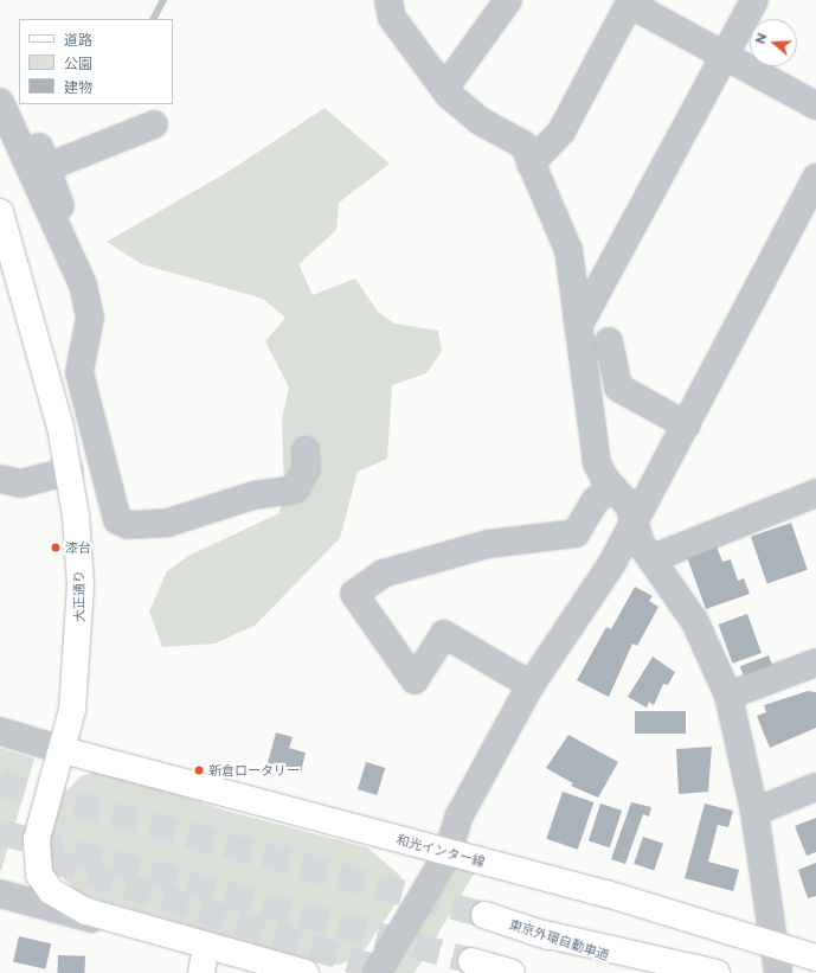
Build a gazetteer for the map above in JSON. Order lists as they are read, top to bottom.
{
  "streets": {
    "main road": ["大正通り", "和光インター線", "東京外環自動車道"]
  },
  "crossings": [
    ["大正通り", "和光インター線"]
  ],
  "places": ["漆台", "新倉ロータリー"],
  "legend": ["道路", "公園", "建物"],
  "north": "left"
}
